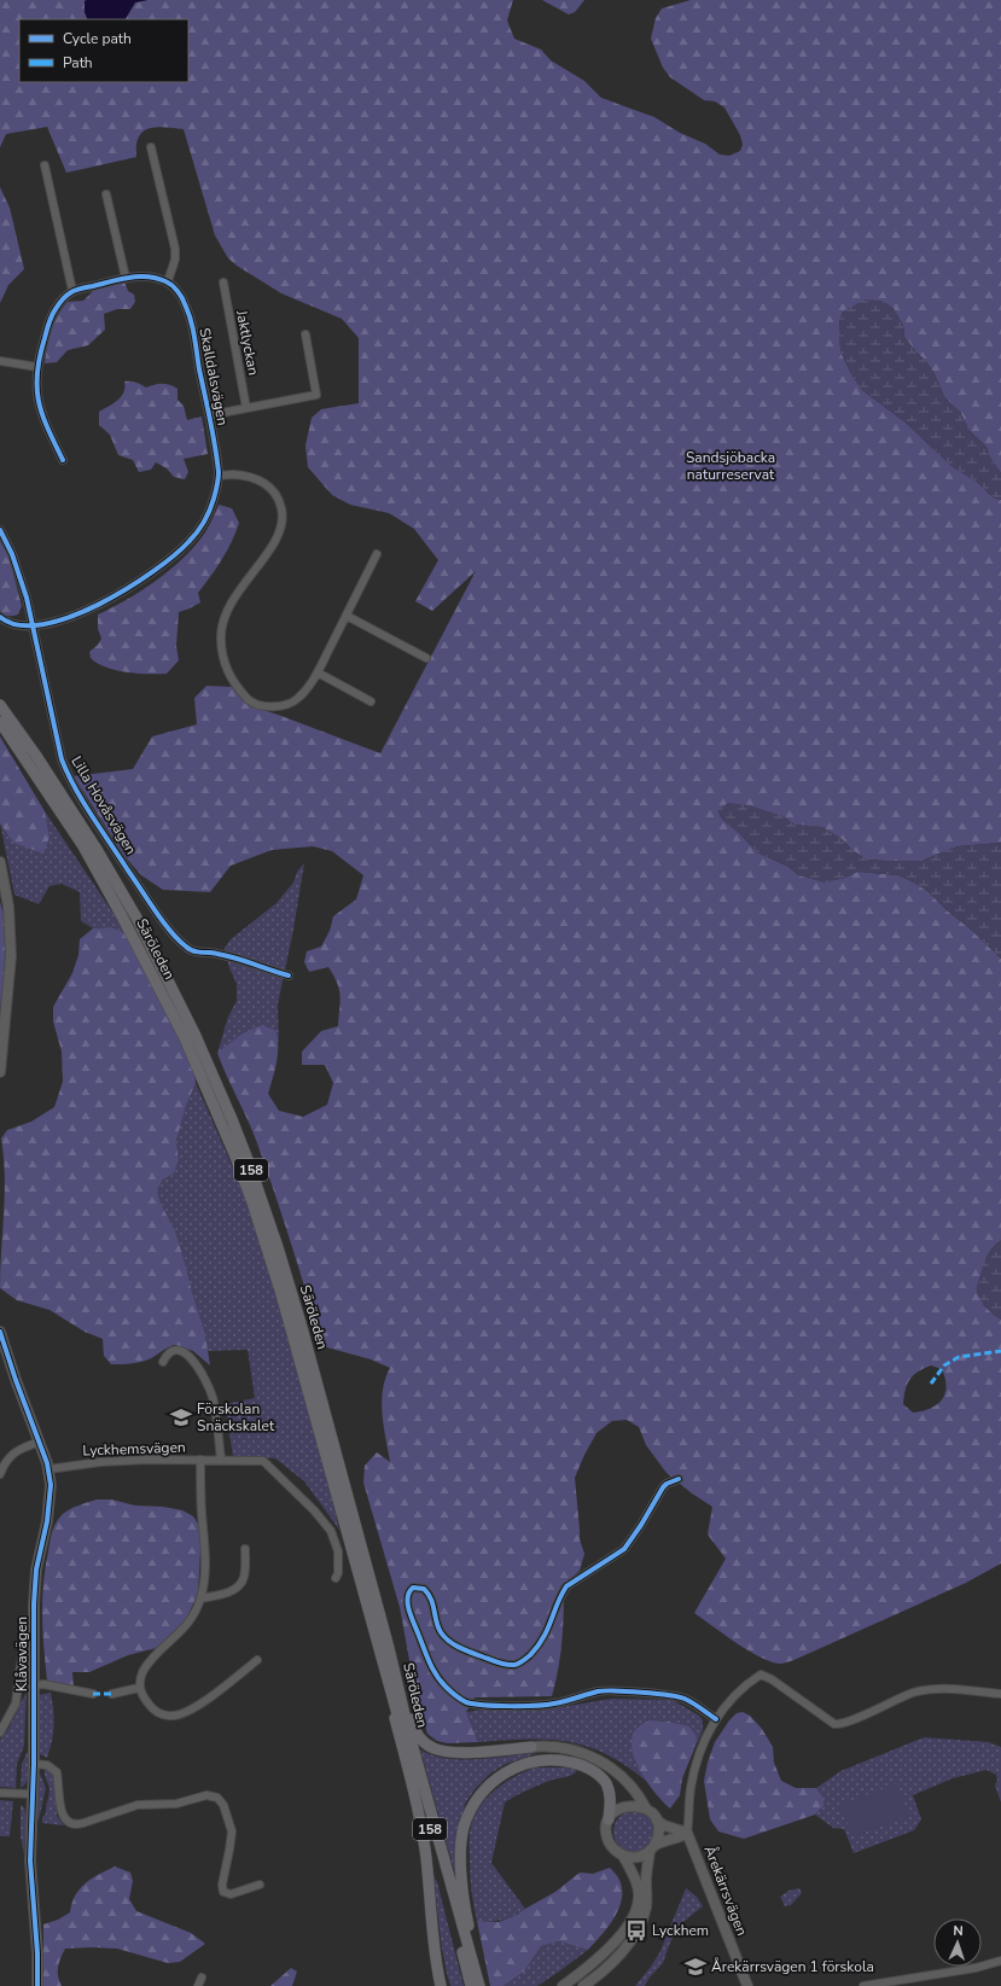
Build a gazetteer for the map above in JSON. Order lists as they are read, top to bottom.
{
  "streets": {
    "main road": ["Säröleden", "158"],
    "street": [
      "Jaktlyckan",
      "Skalldalsvägen",
      "Lilla Hovåsvägen",
      "Lyckhemsvägen",
      "Klåvavägen",
      "Årekärrsvägen"
    ]
  },
  "crossings": [
    ["Skalldalsvägen", "Lilla Hovåsvägen"],
    ["Säröleden", "158"],
    ["158", "Årekärrsvägen"],
    ["Lyckhemsvägen", "Klåvavägen"]
  ],
  "parks": ["Sandsjöbacka naturreservat"],
  "places": {
    "school or university": ["Förskolan Snäckskalet", "Årekärrsvägen 1 förskola"],
    "bus stop": ["Lyckhem"]
  },
  "legend": ["Cycle path", "Path"],
  "north": "top"
}
